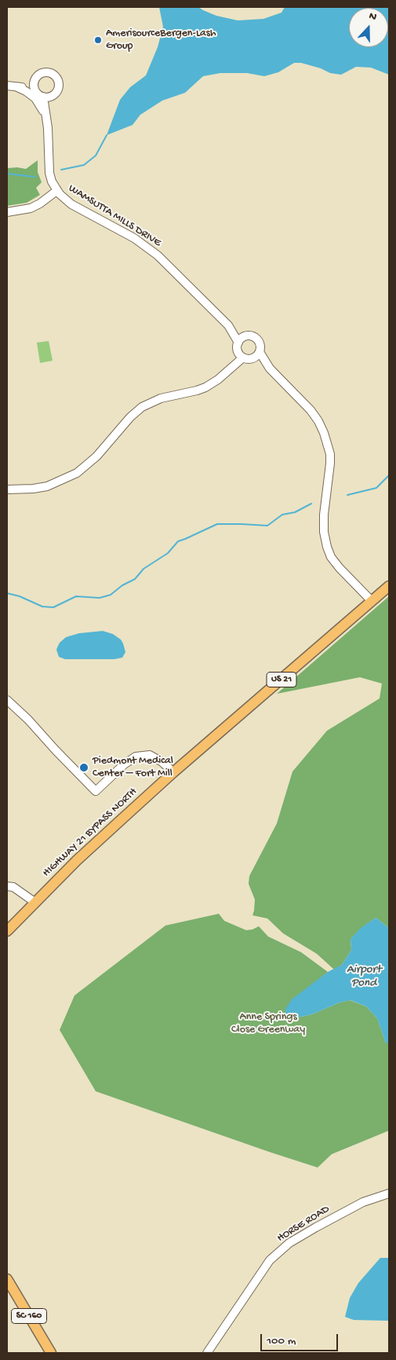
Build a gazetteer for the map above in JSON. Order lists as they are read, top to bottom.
{
  "streets": {
    "main road": ["US 21", "HIGHWAY 21 BYPASS NORTH", "SC 160"],
    "street": ["WAMSUTTA MILLS DRIVE", "HORSE ROAD"]
  },
  "crossings": [
    ["WAMSUTTA MILLS DRIVE", "HIGHWAY 21 BYPASS NORTH"]
  ],
  "water": ["Airport Pond"],
  "parks": ["Anne Springs Close Greenway"],
  "places": ["AmerisourceBergen-Lash Group", "Piedmont Medical Center – Fort Mill"],
  "scale_bar": "100 m",
  "north": "top"
}
